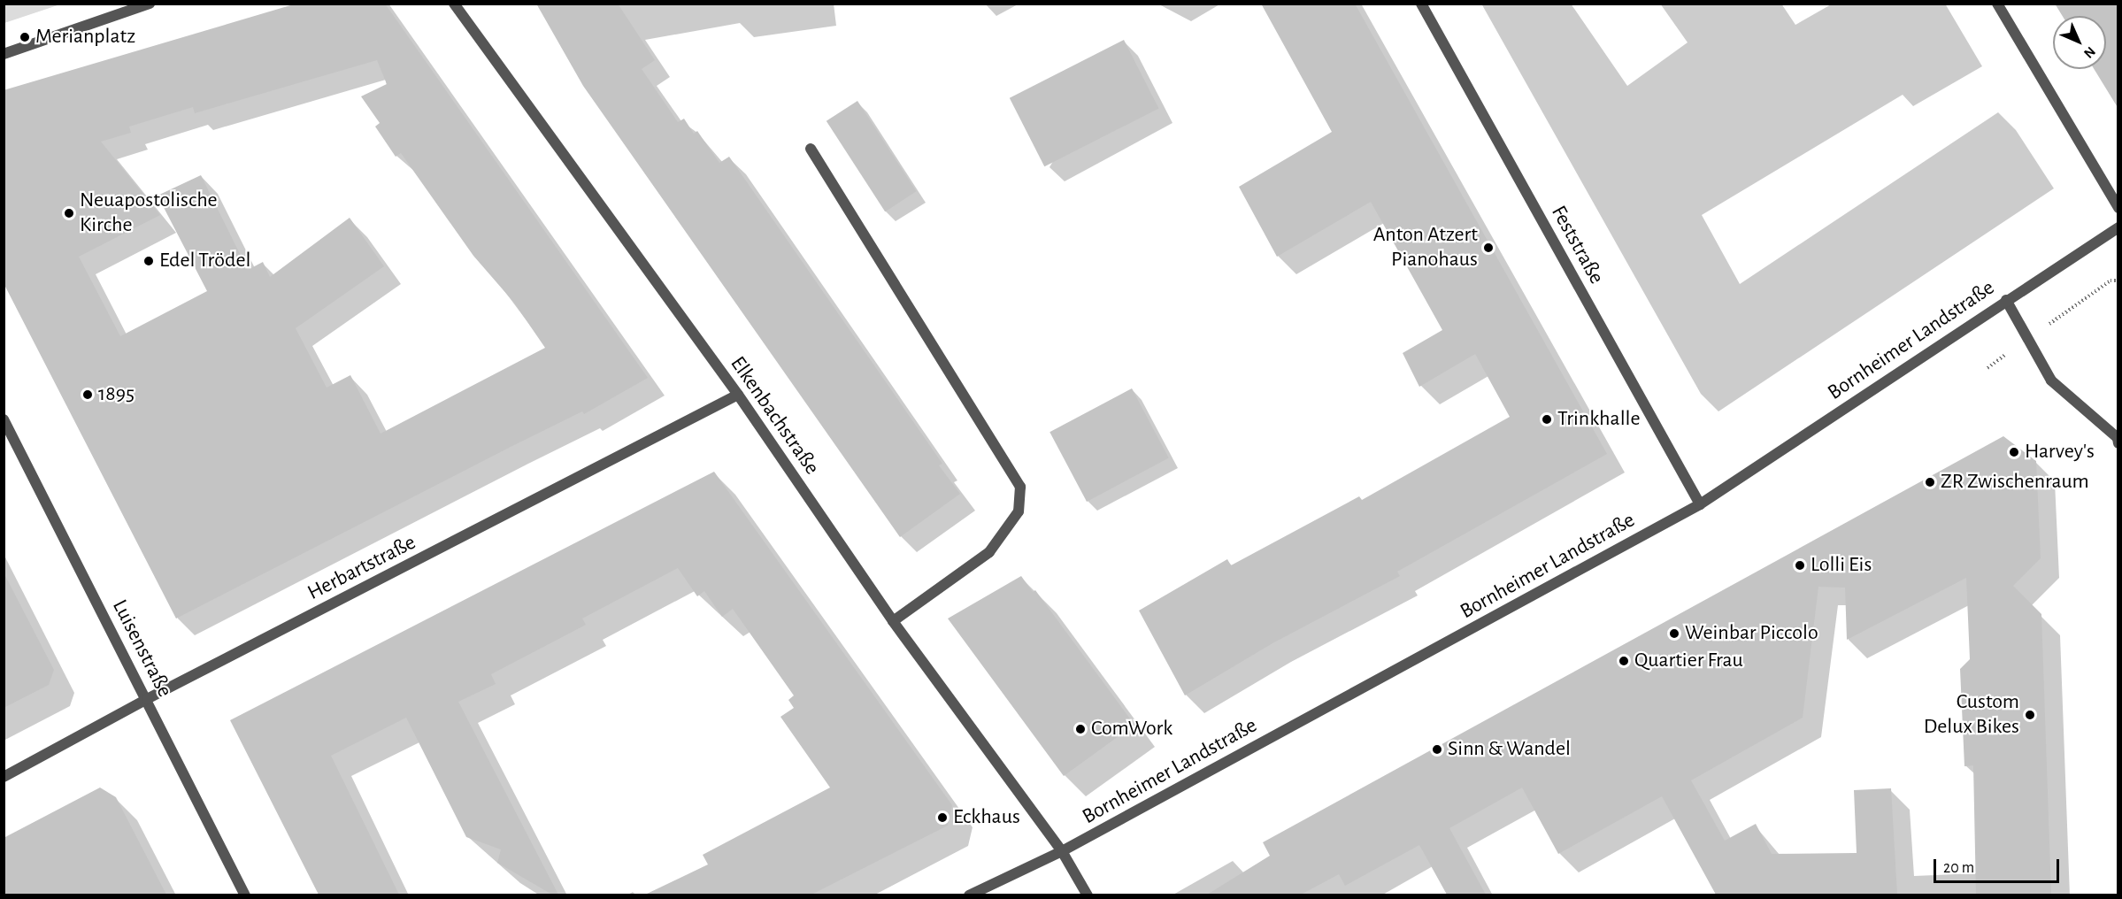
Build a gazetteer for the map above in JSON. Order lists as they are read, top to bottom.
{
  "streets": {
    "street": [
      "Feststraße",
      "Bornheimer Landstraße",
      "Elkenbachstraße",
      "Herbartstraße",
      "Luisenstraße"
    ]
  },
  "crossings": [
    ["Feststraße", "Bornheimer Landstraße"],
    ["Bornheimer Landstraße", "Elkenbachstraße"],
    ["Elkenbachstraße", "Herbartstraße"],
    ["Herbartstraße", "Luisenstraße"]
  ],
  "places": [
    "Merianplatz",
    "Neuapostolische Kirche",
    "Anton Atzert Pianohaus",
    "Edel Trödel",
    "1895",
    "Trinkhalle",
    "Harvey's",
    "ZR Zwischenraum",
    "Lolli Eis",
    "Weinbar Piccolo",
    "Quartier Frau",
    "Custom Delux Bikes",
    "ComWork",
    "Sinn & Wandel",
    "Eckhaus"
  ],
  "scale_bar": "20 m",
  "north": "bottom right"
}
